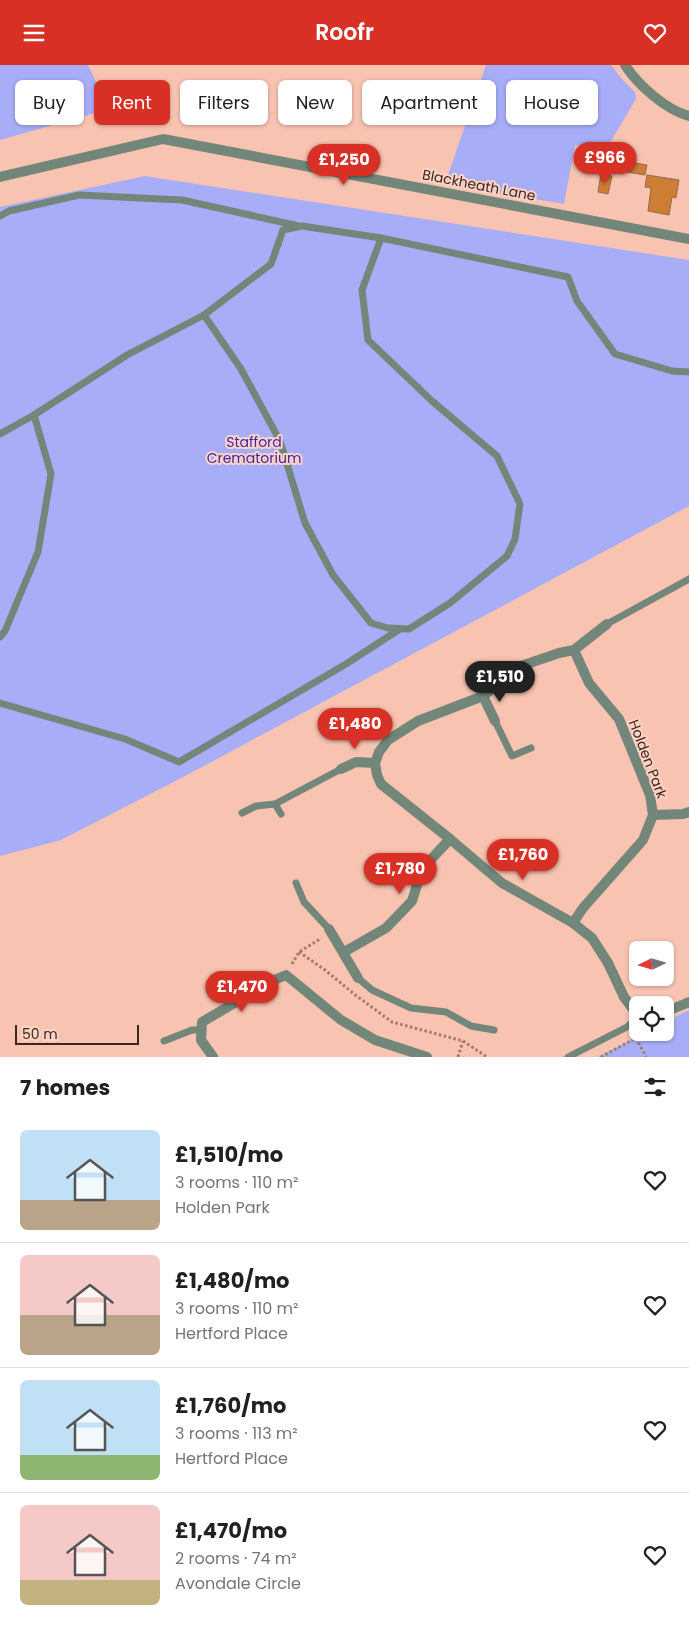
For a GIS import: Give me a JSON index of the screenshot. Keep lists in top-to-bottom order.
{
  "streets": {
    "street": ["Blackheath Lane", "Holden Park"]
  },
  "parks": ["Stafford Crematorium"],
  "scale_bar": "50 m",
  "north": "left",
  "page": {
    "header": "Roofr",
    "chip": [
      "Buy",
      "Rent",
      "Filters",
      "New",
      "Apartment",
      "House"
    ],
    "price": [
      "£966",
      "£1,250",
      "£1,510",
      "£1,480",
      "£1,760",
      "£1,780",
      "£1,470"
    ],
    "scale": "50 m",
    "heading": "7 homes",
    "list": [
      {
        "name": "£1,510/mo",
        "note": "3 rooms · 110 m² · Holden Park"
      },
      {
        "name": "£1,480/mo",
        "note": "3 rooms · 110 m² · Hertford Place"
      },
      {
        "name": "£1,760/mo",
        "note": "3 rooms · 113 m² · Hertford Place"
      },
      {
        "name": "£1,470/mo",
        "note": "2 rooms · 74 m² · Avondale Circle"
      }
    ]
  }
}
